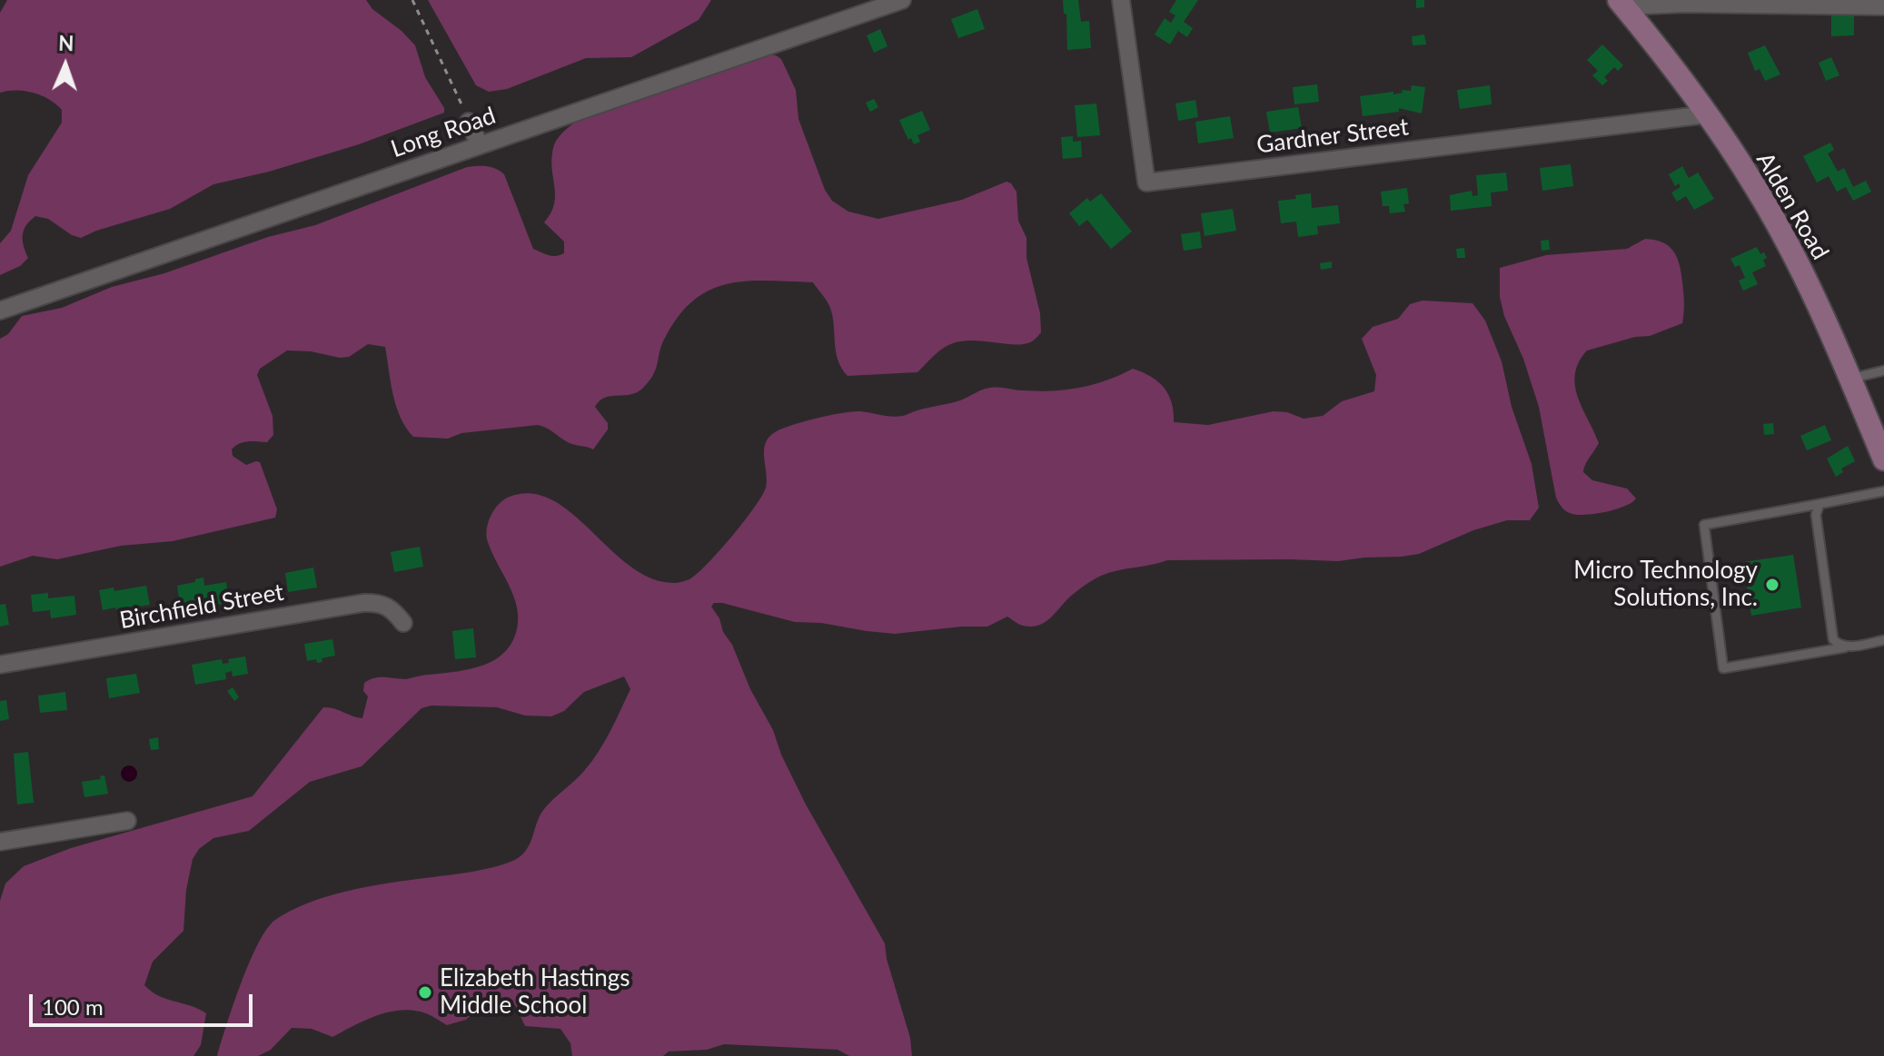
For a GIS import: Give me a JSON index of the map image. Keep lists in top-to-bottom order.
{
  "streets": {
    "main road": ["Alden Road"],
    "street": ["Long Road", "Gardner Street", "Birchfield Street"]
  },
  "crossings": [
    ["Gardner Street", "Alden Road"]
  ],
  "places": ["Micro Technology Solutions, Inc.", "Elizabeth Hastings Middle School"],
  "scale_bar": "100 m",
  "north": "top"
}
